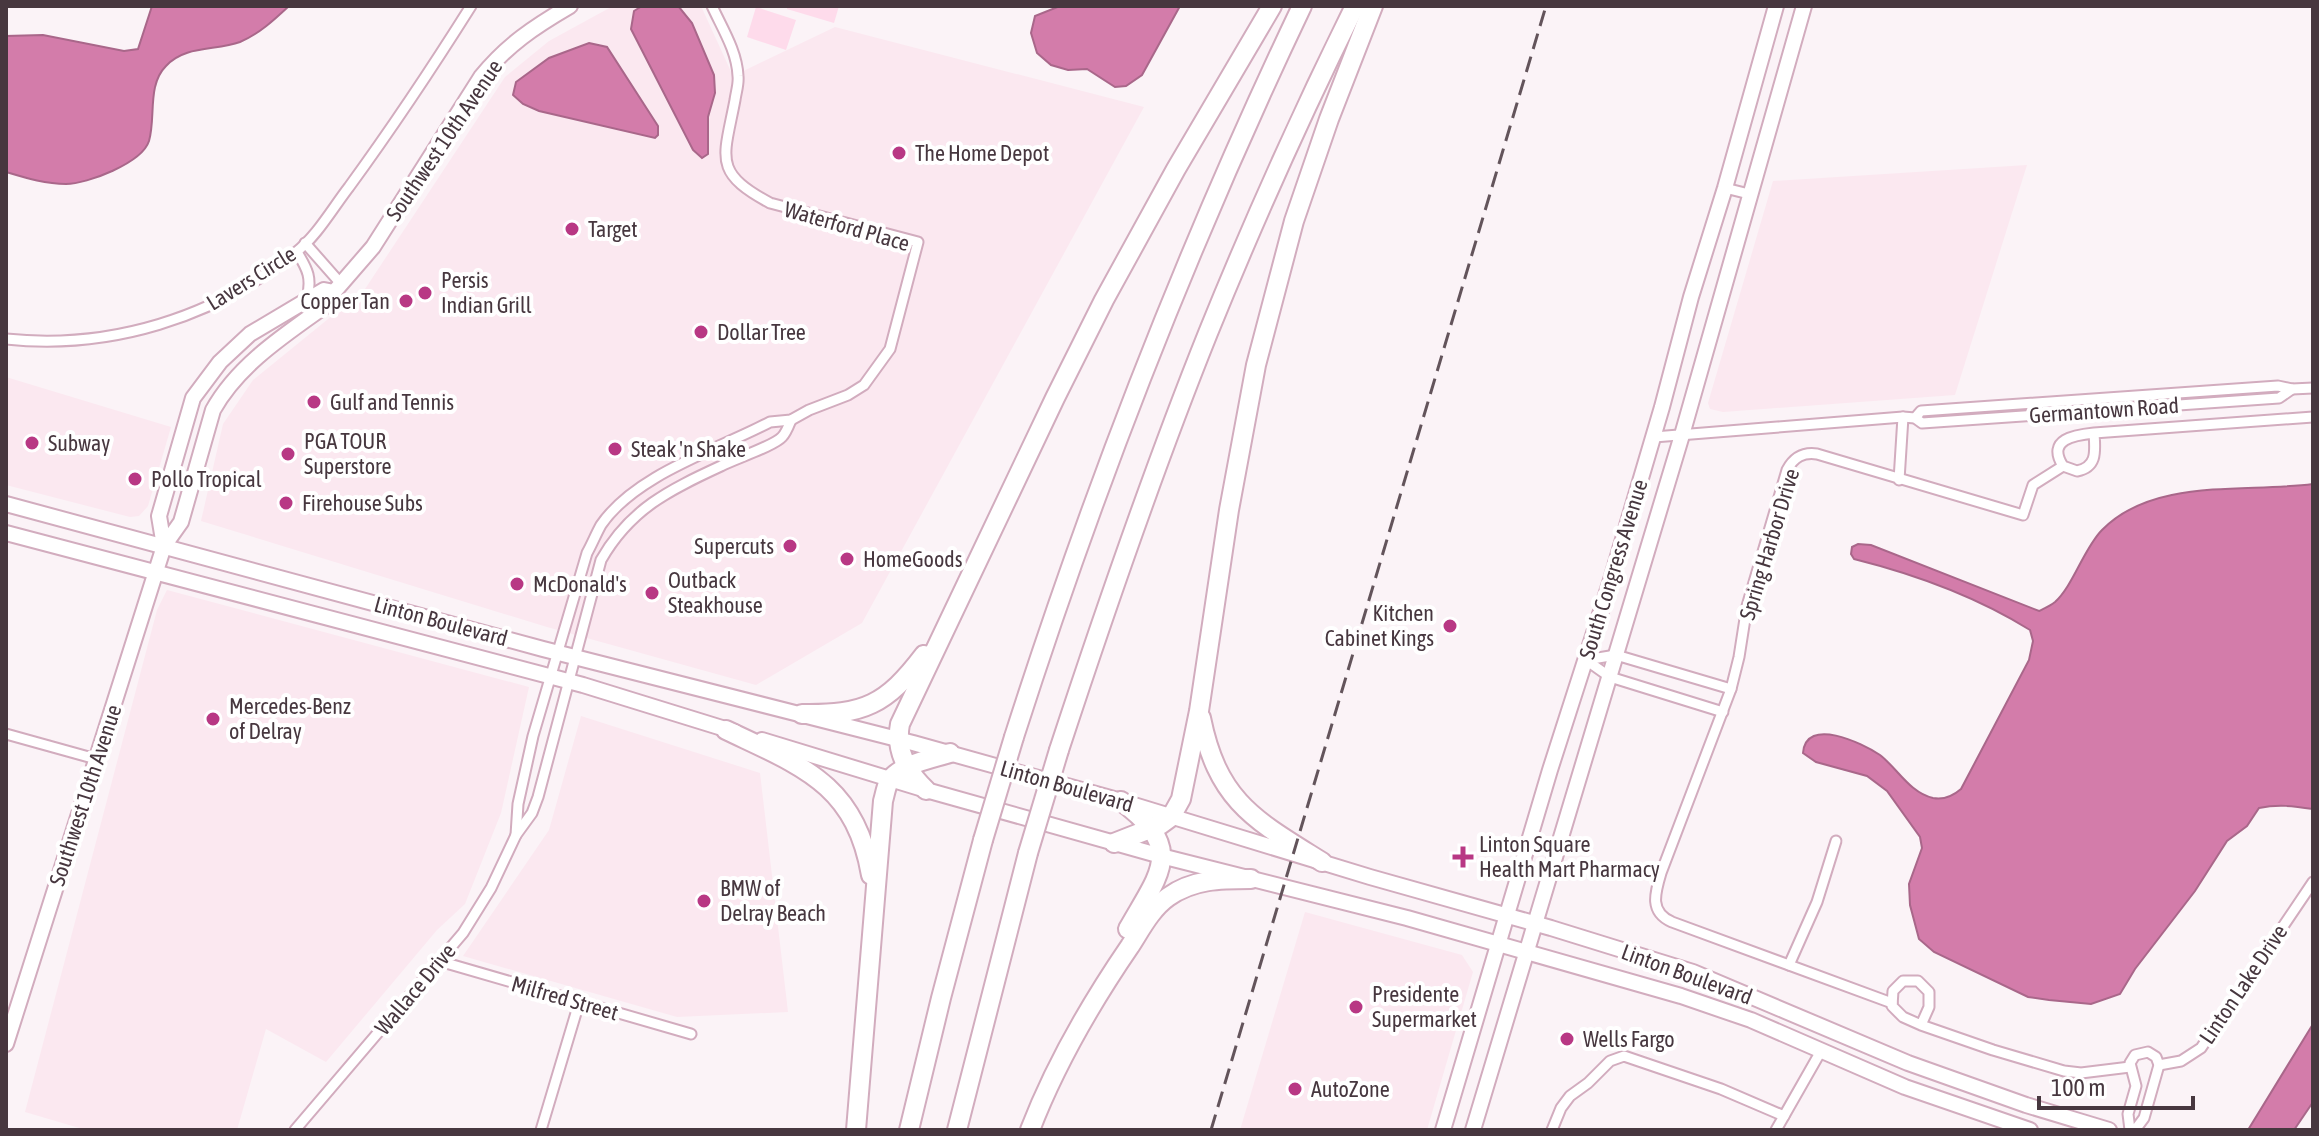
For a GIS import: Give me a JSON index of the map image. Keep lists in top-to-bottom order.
{
  "streets": {
    "main road": ["Southwest 10th Avenue", "South Congress Avenue", "Linton Boulevard"],
    "street": [
      "Waterford Place",
      "Lavers Circle",
      "Germantown Road",
      "Spring Harbor Drive",
      "Linton Lake Drive",
      "Wallace Drive",
      "Milfred Street"
    ]
  },
  "crossings": [
    ["Southwest 10th Avenue", "Linton Boulevard"],
    ["Waterford Place", "Linton Boulevard"],
    ["Waterford Place", "Wallace Drive"],
    ["Germantown Road", "South Congress Avenue"],
    ["Spring Harbor Drive", "Linton Lake Drive"],
    ["South Congress Avenue", "Linton Boulevard"],
    ["Linton Boulevard", "Wallace Drive"],
    ["Wallace Drive", "Milfred Street"]
  ],
  "places": {
    "other": [
      "The Home Depot",
      "Target",
      "Persis Indian Grill",
      "Copper Tan",
      "Dollar Tree",
      "Gulf and Tennis",
      "Subway",
      "Steak 'n Shake",
      "PGA TOUR Superstore",
      "Pollo Tropical",
      "Firehouse Subs",
      "Supercuts",
      "HomeGoods",
      "McDonald's",
      "Outback Steakhouse",
      "Kitchen Cabinet Kings",
      "Mercedes-Benz of Delray",
      "BMW of Delray Beach",
      "Presidente Supermarket",
      "Wells Fargo",
      "AutoZone"
    ],
    "health": ["Linton Square Health Mart Pharmacy"]
  },
  "scale_bar": "100 m"
}
